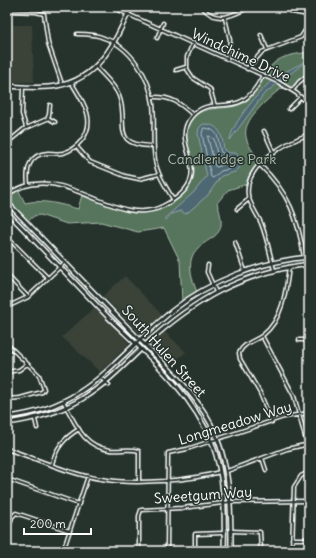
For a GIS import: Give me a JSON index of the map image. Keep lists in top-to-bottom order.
{
  "streets": {
    "main road": ["South Hulen Street"],
    "street": ["Windchime Drive", "Longmeadow Way", "Sweetgum Way"]
  },
  "crossings": [
    ["South Hulen Street", "Longmeadow Way"],
    ["South Hulen Street", "Sweetgum Way"],
    ["Longmeadow Way", "Sweetgum Way"]
  ],
  "parks": ["Candleridge Park"],
  "scale_bar": "200 m"
}
